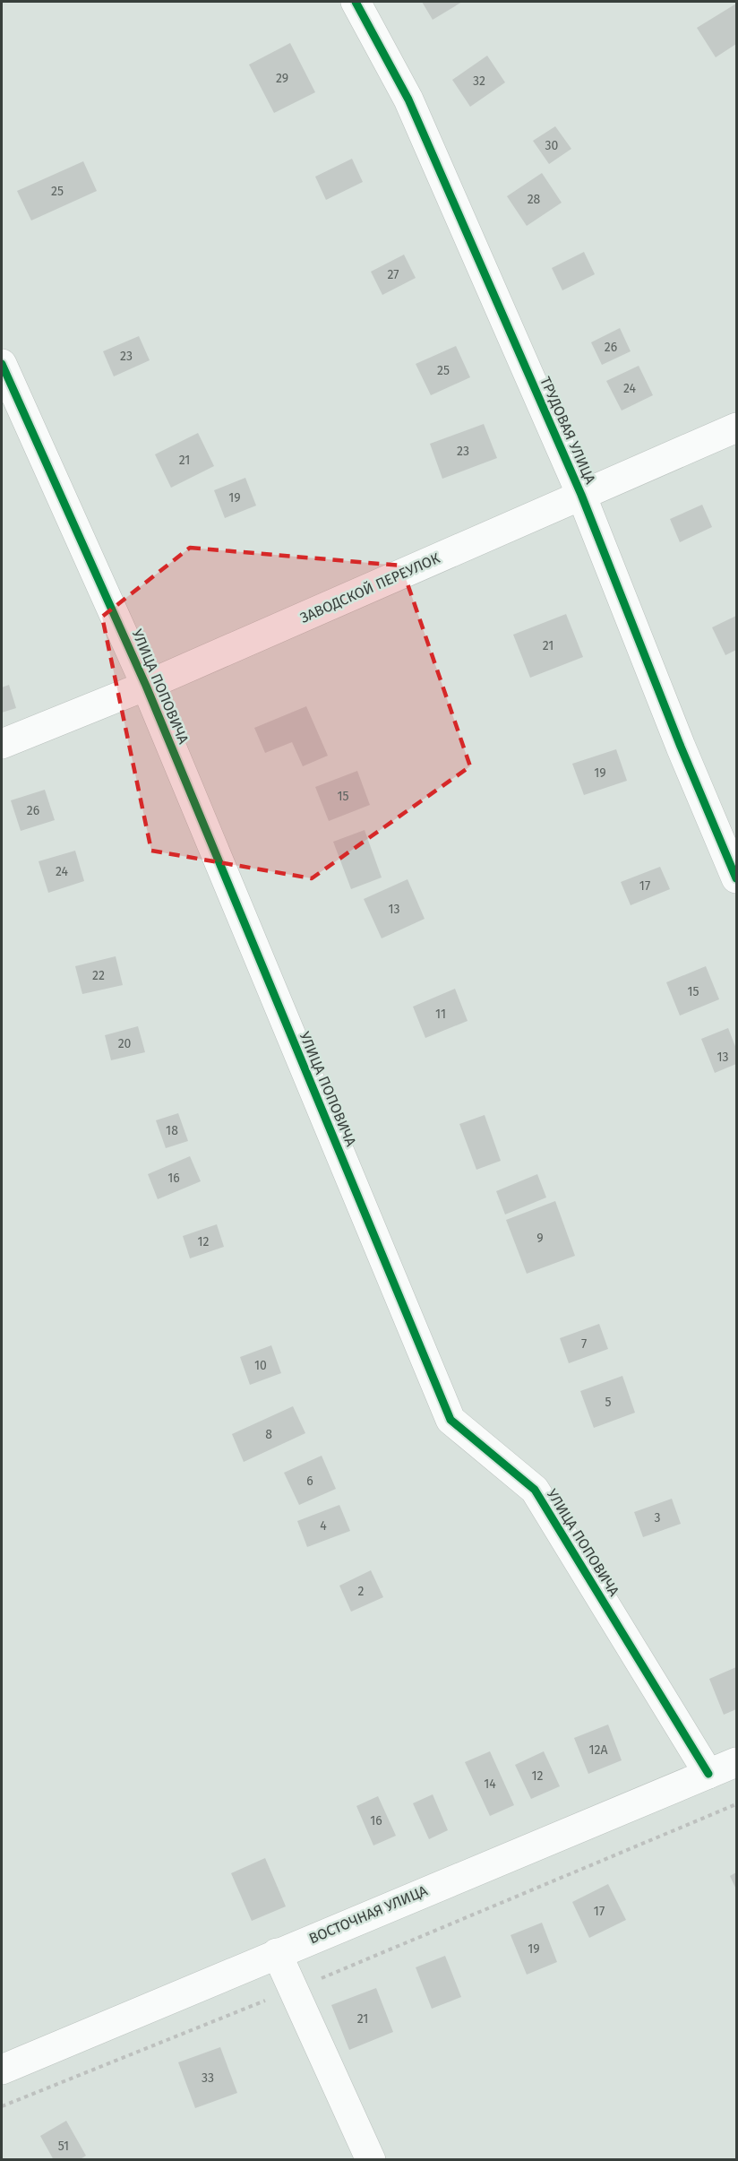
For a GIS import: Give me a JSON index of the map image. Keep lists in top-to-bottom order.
{
  "streets": {
    "street": [
      "ТРУДОВАЯ УЛИЦА",
      "ЗАВОДСКОЙ ПЕРЕУЛОК",
      "УЛИЦА ПОПОВИЧА",
      "ВОСТОЧНАЯ УЛИЦА"
    ]
  },
  "crossings": [
    ["ТРУДОВАЯ УЛИЦА", "ЗАВОДСКОЙ ПЕРЕУЛОК"],
    ["ЗАВОДСКОЙ ПЕРЕУЛОК", "УЛИЦА ПОПОВИЧА"],
    ["УЛИЦА ПОПОВИЧА", "ВОСТОЧНАЯ УЛИЦА"]
  ],
  "house_numbers": [
    "29",
    "32",
    "30",
    "25",
    "28",
    "27",
    "26",
    "23",
    "25",
    "24",
    "23",
    "21",
    "19",
    "21",
    "19",
    "15",
    "26",
    "24",
    "17",
    "13",
    "22",
    "15",
    "11",
    "20",
    "13",
    "18",
    "16",
    "9",
    "12",
    "7",
    "10",
    "5",
    "8",
    "6",
    "3",
    "4",
    "2",
    "12А",
    "12",
    "14",
    "16",
    "17",
    "19",
    "21",
    "33",
    "51"
  ]
}
